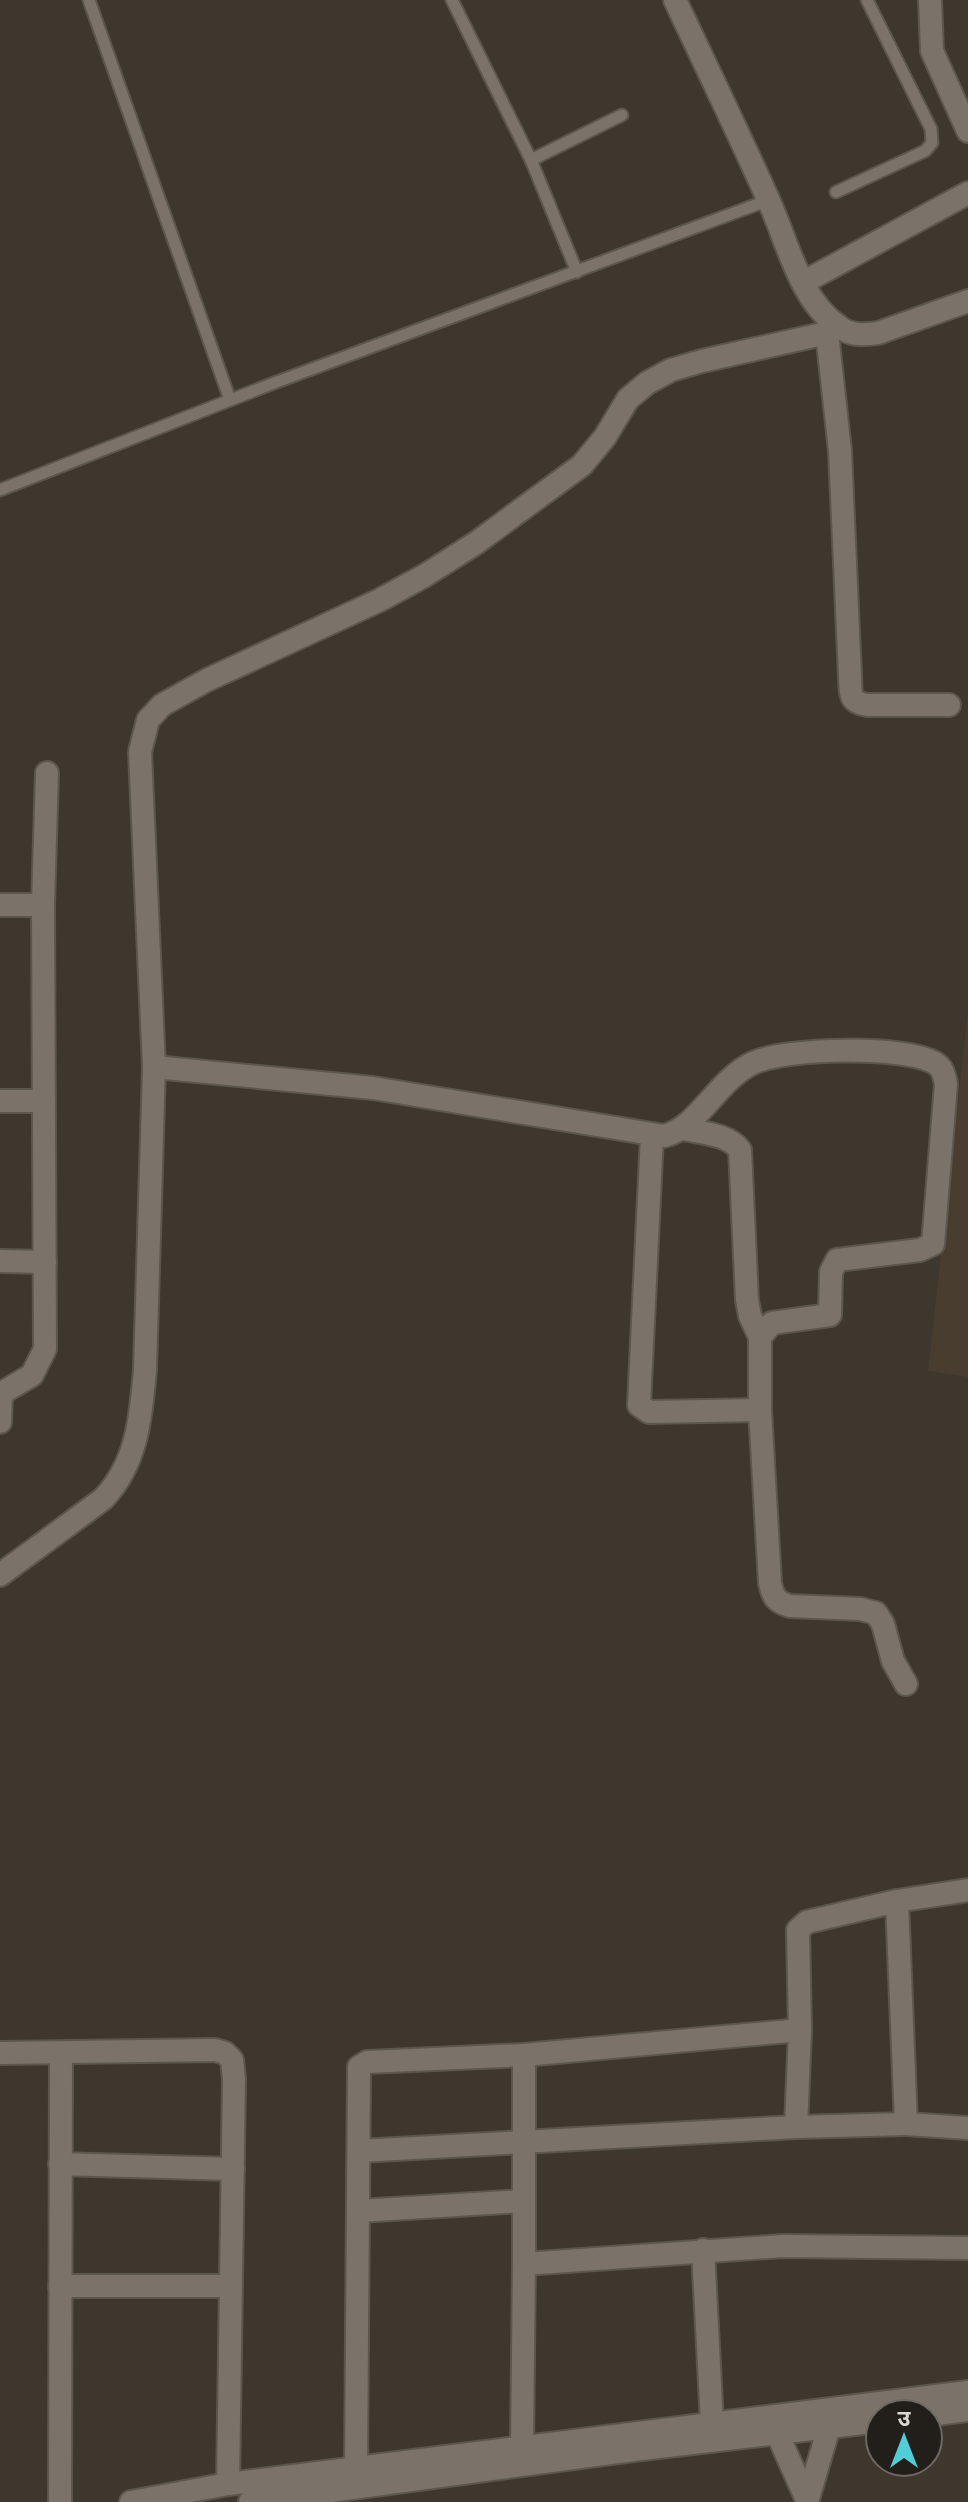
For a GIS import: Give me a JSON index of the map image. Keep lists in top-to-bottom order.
{
  "north": "top"
}
